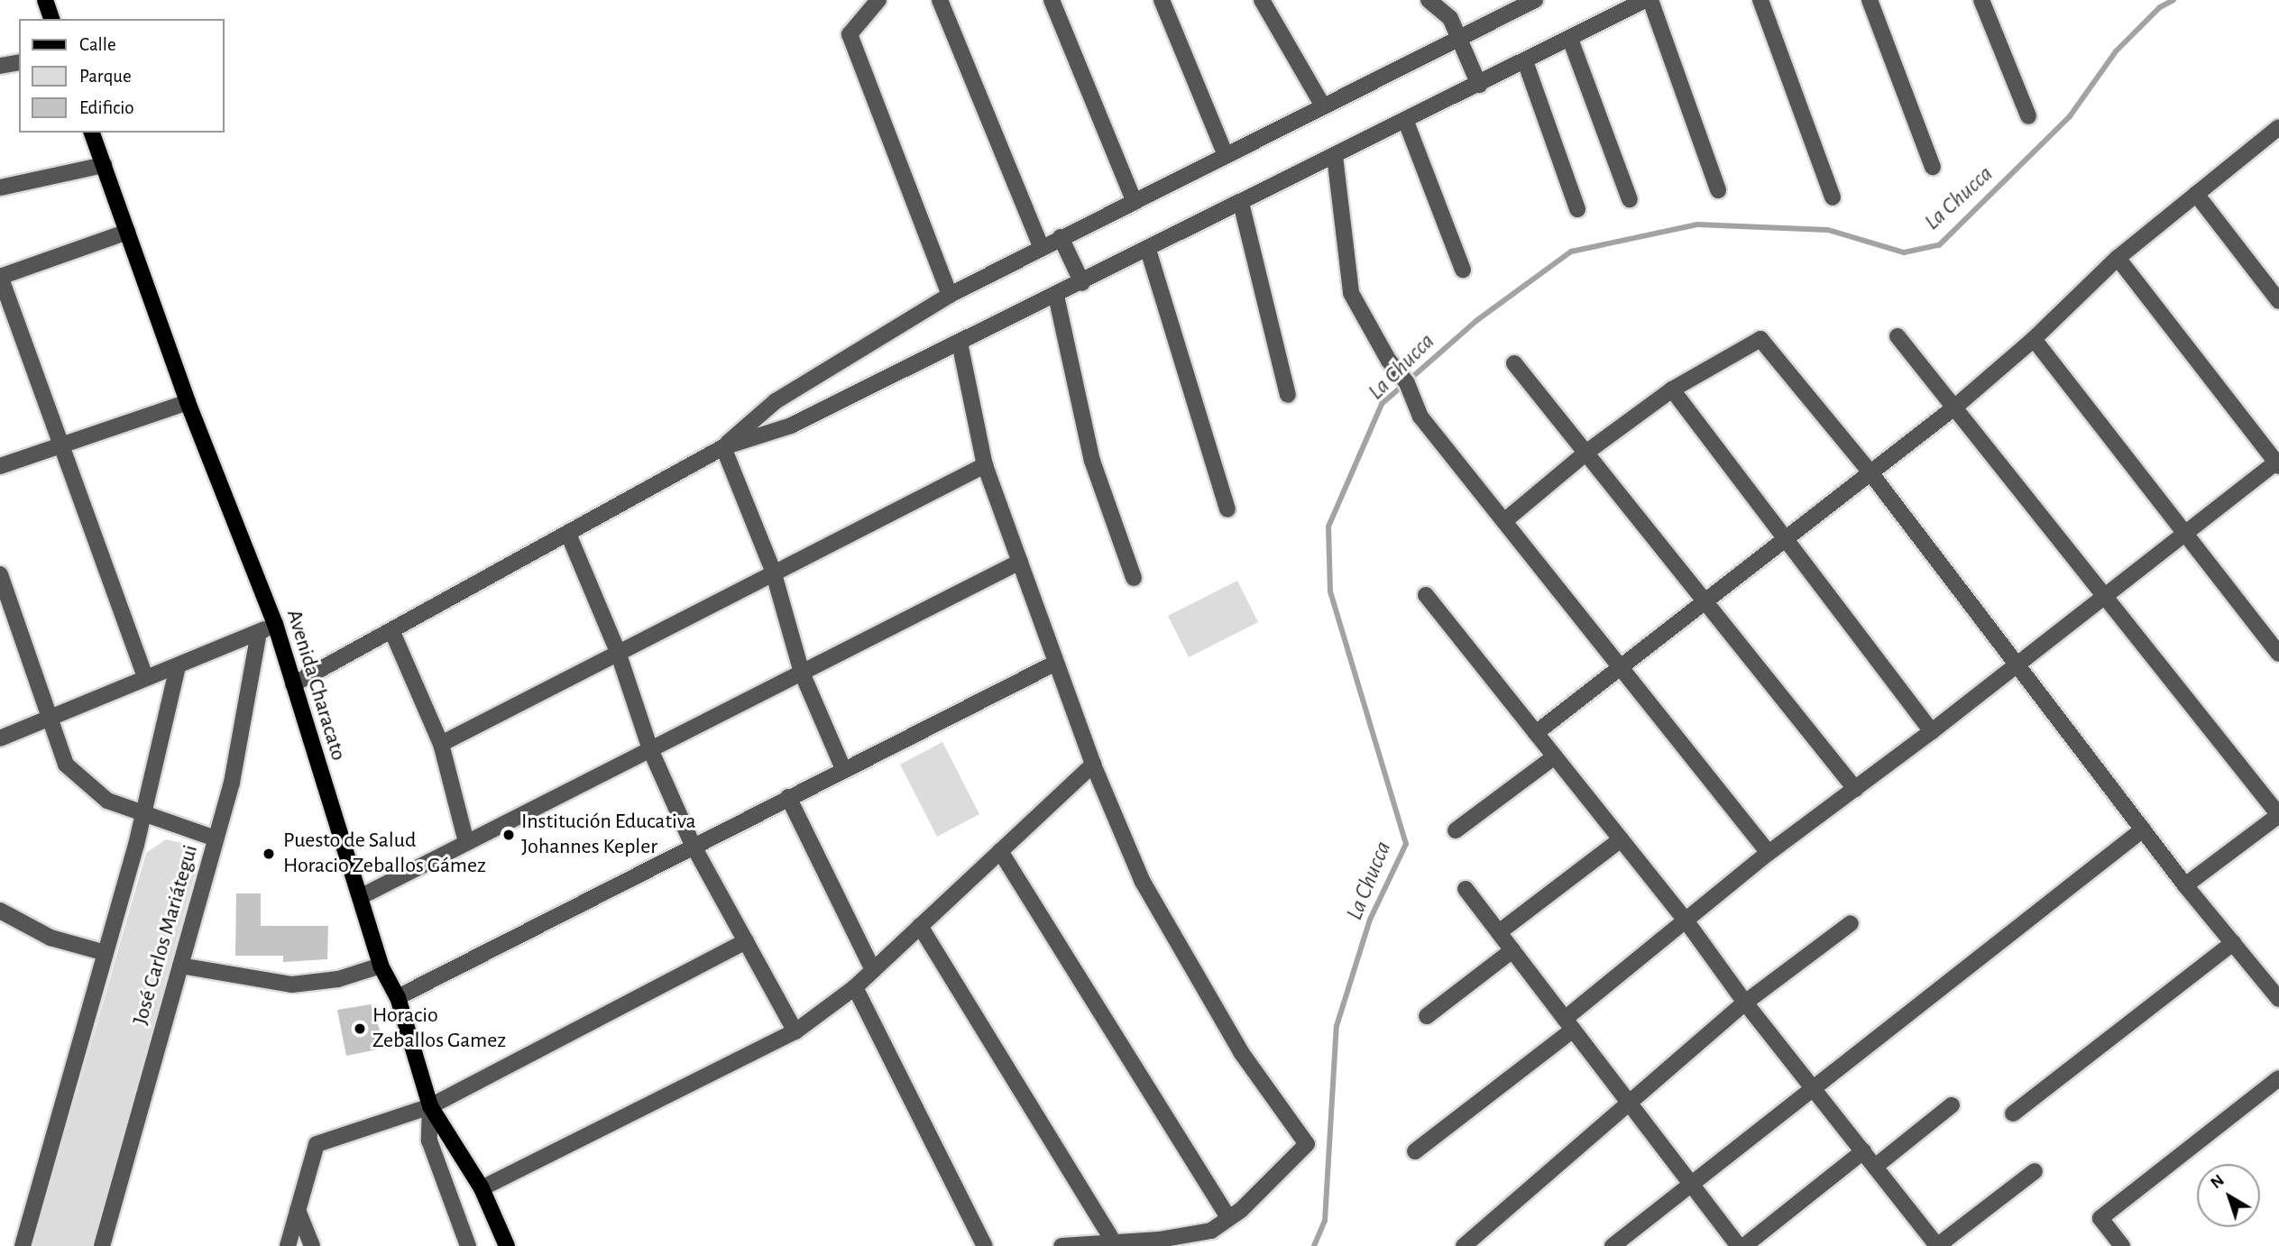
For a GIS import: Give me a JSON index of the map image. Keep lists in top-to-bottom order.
{
  "streets": {
    "main road": ["Avenida Characato"],
    "street": ["José Carlos Mariátegui"]
  },
  "water": ["La Chucca"],
  "places": ["Institución Educativa Johannes Kepler", "Puesto de Salud Horacio Zeballos Gámez", "Horacio Zeballos Gamez"],
  "legend": ["Calle", "Parque", "Edificio"],
  "north": "top left"
}
